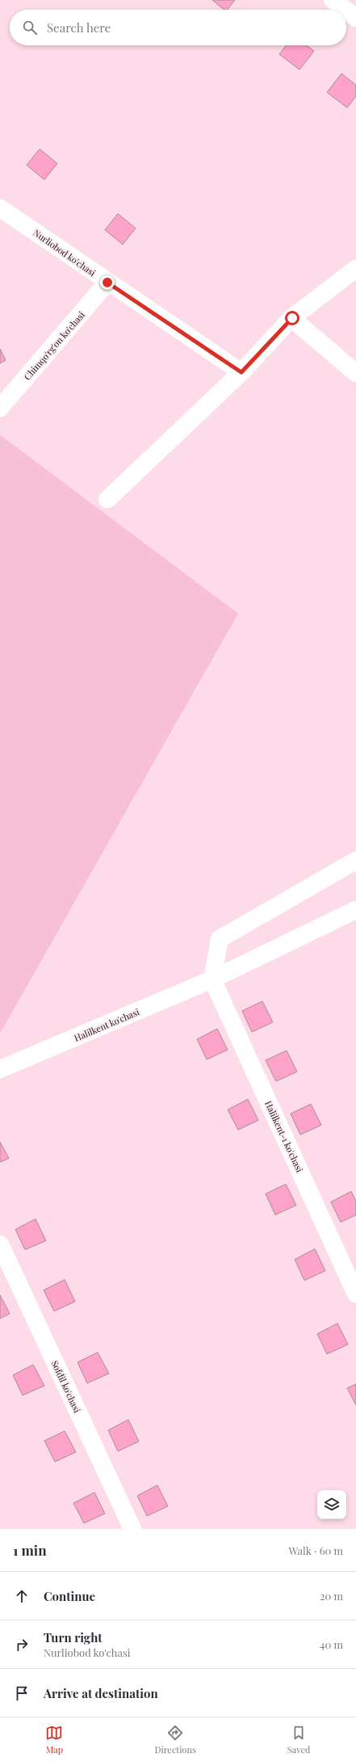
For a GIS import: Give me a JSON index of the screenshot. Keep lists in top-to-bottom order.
{
  "streets": {
    "street": [
      "Nurliobod ko'chasi",
      "Chimqo'rg'on ko'chasi",
      "Halilkent ko'chasi",
      "Halilkent-1 ko'chasi",
      "Sofdil ko'chasi"
    ]
  },
  "crossings": [
    ["Nurliobod ko'chasi", "Chimqo'rg'on ko'chasi"],
    ["Halilkent ko'chasi", "Halilkent-1 ko'chasi"]
  ],
  "page": {
    "search": "Search here",
    "heading": ["1 min", "Walk · 60 m"],
    "list": [
      ["Continue", "20 m"],
      ["Turn right", "Nurliobod ko'chasi", "40 m"],
      "Arrive at destination"
    ],
    "nav": ["Map", "Directions", "Saved"]
  }
}
